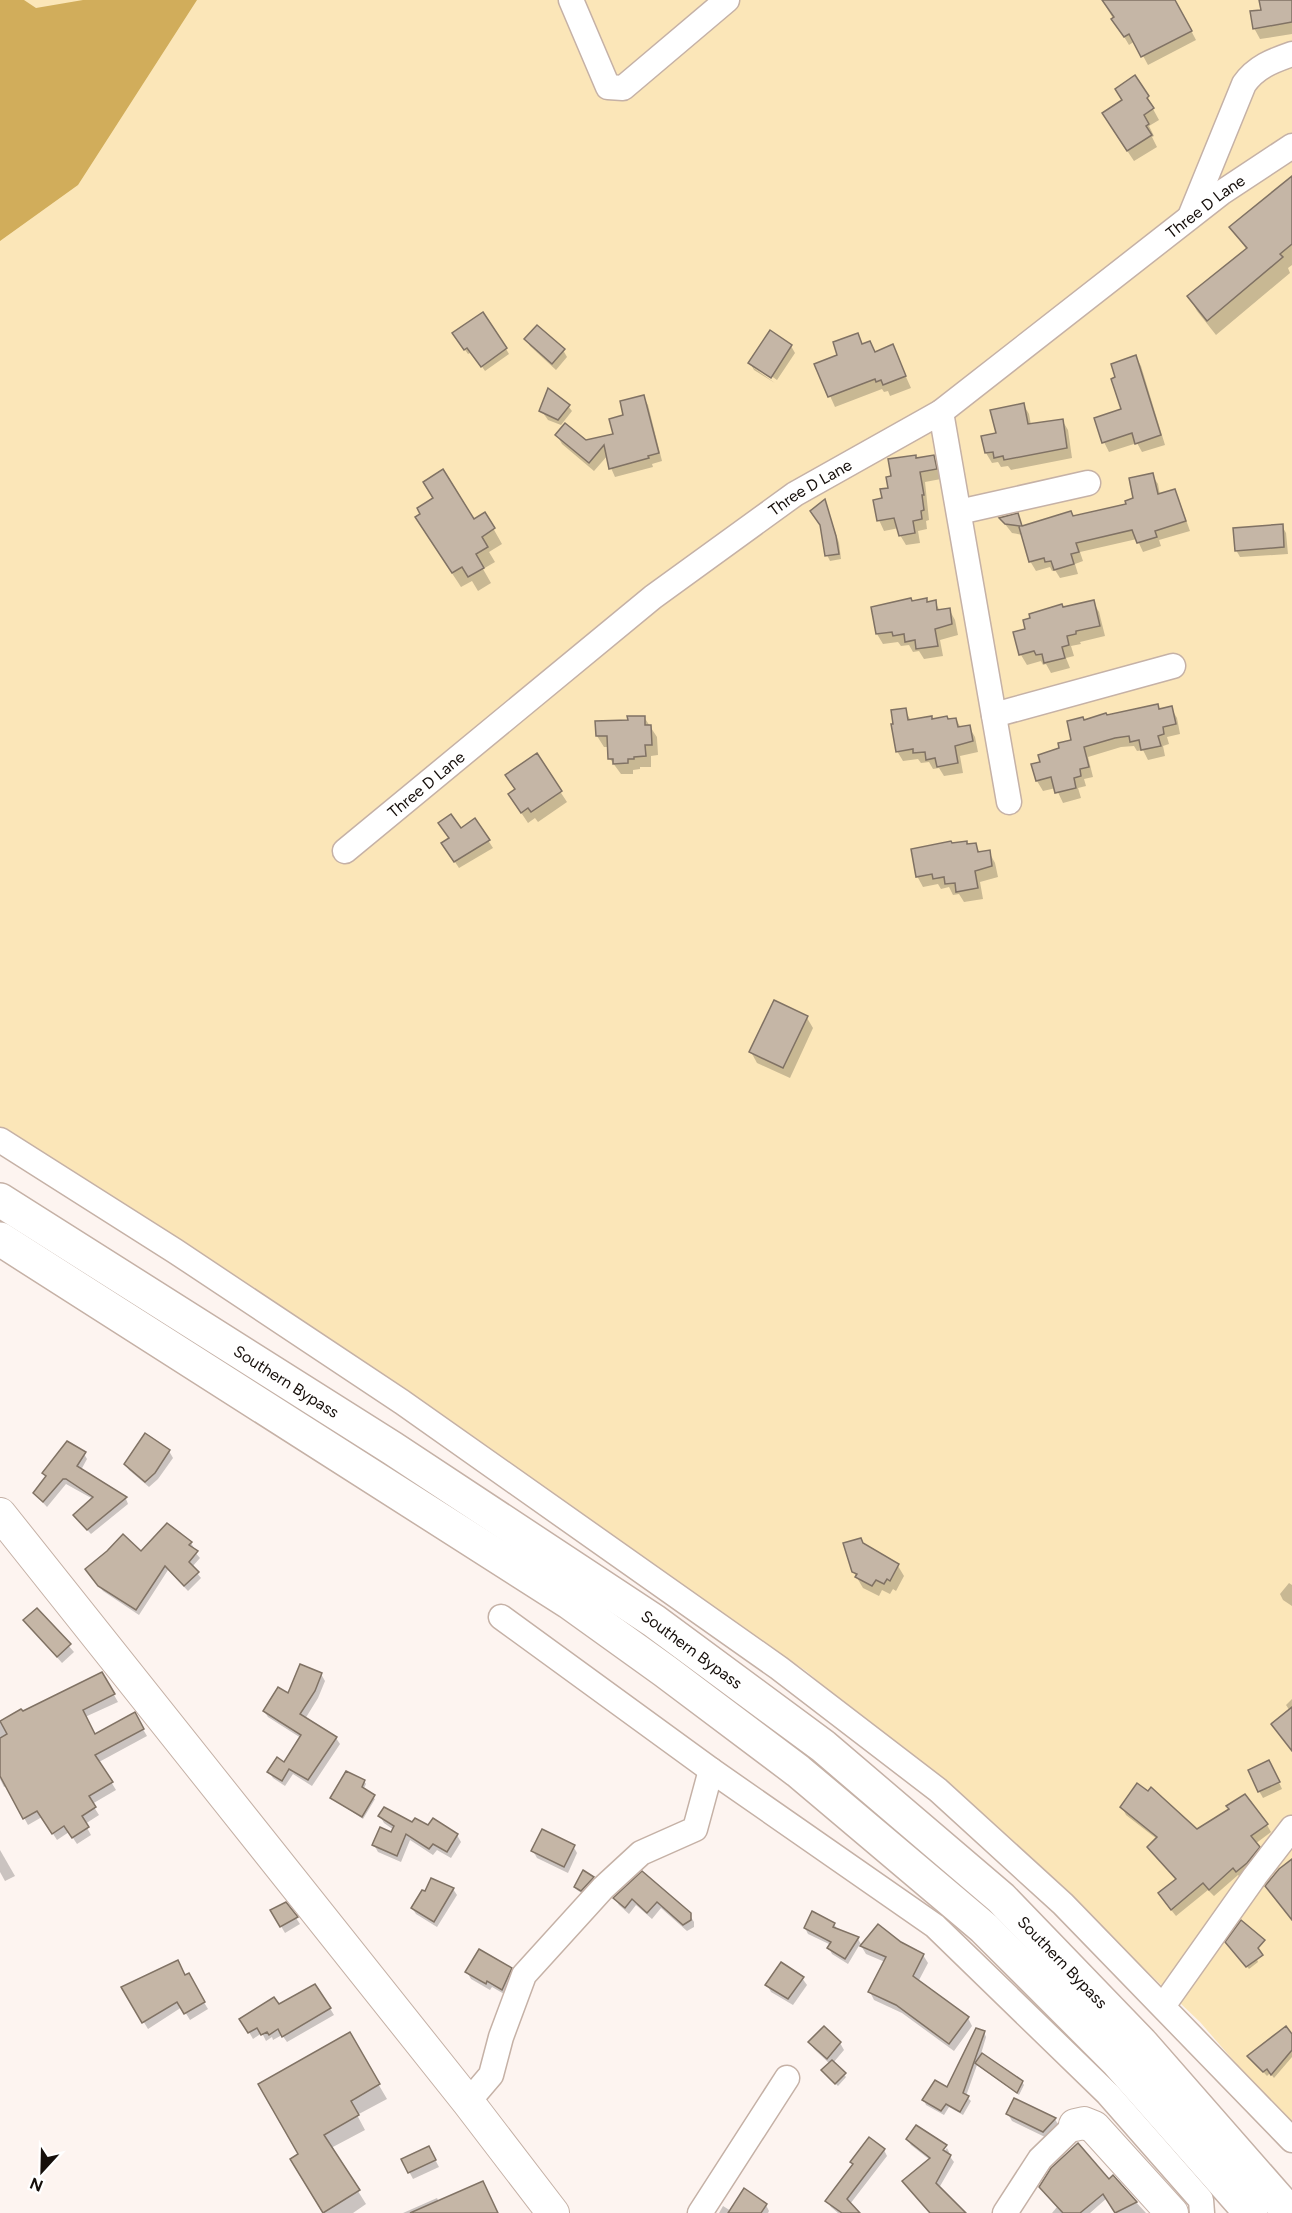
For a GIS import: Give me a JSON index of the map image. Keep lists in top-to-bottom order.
{
  "streets": {
    "highway": ["Southern Bypass"],
    "street": ["Three D Lane"]
  },
  "north": "bottom"
}
